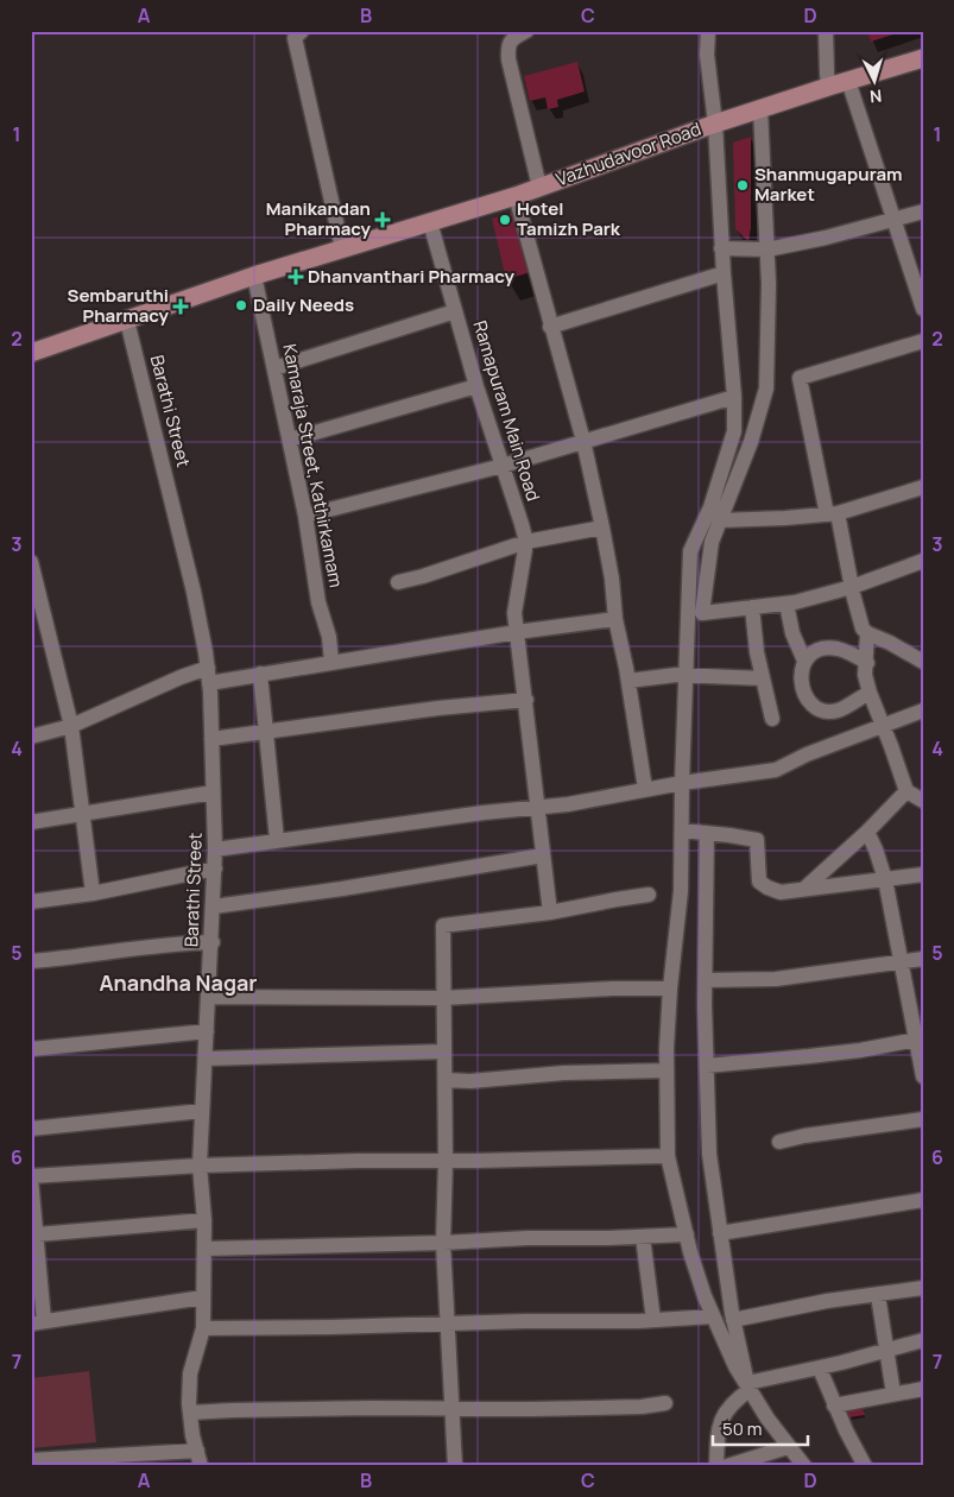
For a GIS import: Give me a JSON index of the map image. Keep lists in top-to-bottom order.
{
  "streets": {
    "main road": ["Vazhudavoor Road"],
    "street": ["Barathi Street", "Ramapuram Main Road", "Kamaraja Street, Kathirkamam"]
  },
  "crossings": [
    ["Vazhudavoor Road", "Barathi Street"],
    ["Vazhudavoor Road", "Ramapuram Main Road"],
    ["Vazhudavoor Road", "Kamaraja Street, Kathirkamam"]
  ],
  "districts": ["Anandha Nagar"],
  "places": {
    "other": ["Shanmugapuram Market", "Hotel Tamizh Park", "Daily Needs"],
    "health": ["Manikandan Pharmacy", "Dhanvanthari Pharmacy", "Sembaruthi Pharmacy"]
  },
  "scale_bar": "50 m",
  "north": "bottom",
  "grid": {
    "columns": [
      "A",
      "B",
      "C",
      "D"
    ],
    "rows": [
      "1",
      "2",
      "3",
      "4",
      "5",
      "6",
      "7"
    ]
  }
}
